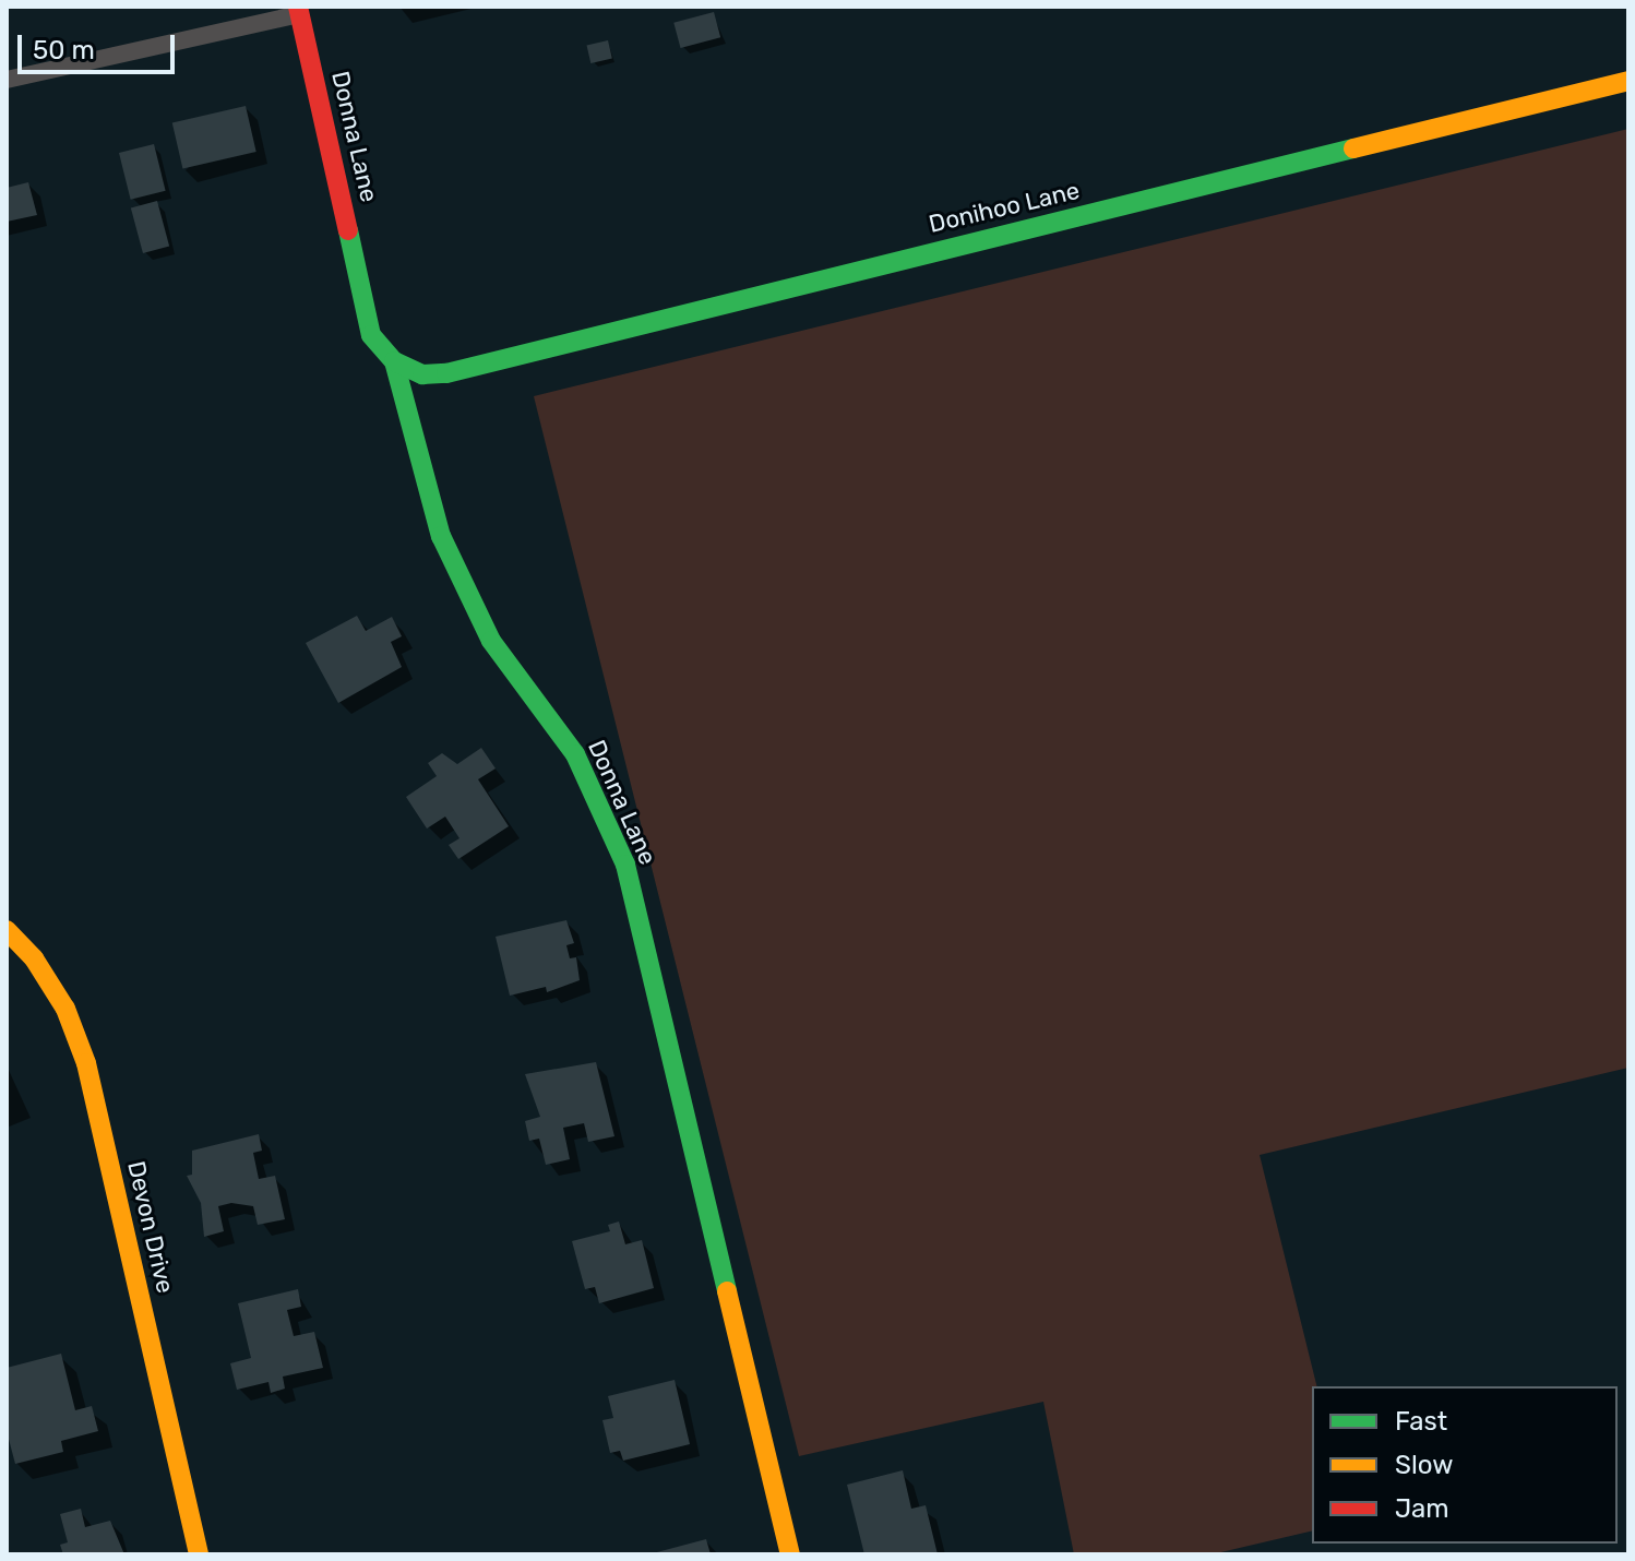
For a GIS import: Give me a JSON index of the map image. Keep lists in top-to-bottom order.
{
  "streets": {
    "street": ["Donna Lane", "Donihoo Lane", "Devon Drive"]
  },
  "crossings": [
    ["Donna Lane", "Donihoo Lane"]
  ],
  "legend": ["Fast", "Slow", "Jam"],
  "scale_bar": "50 m"
}
